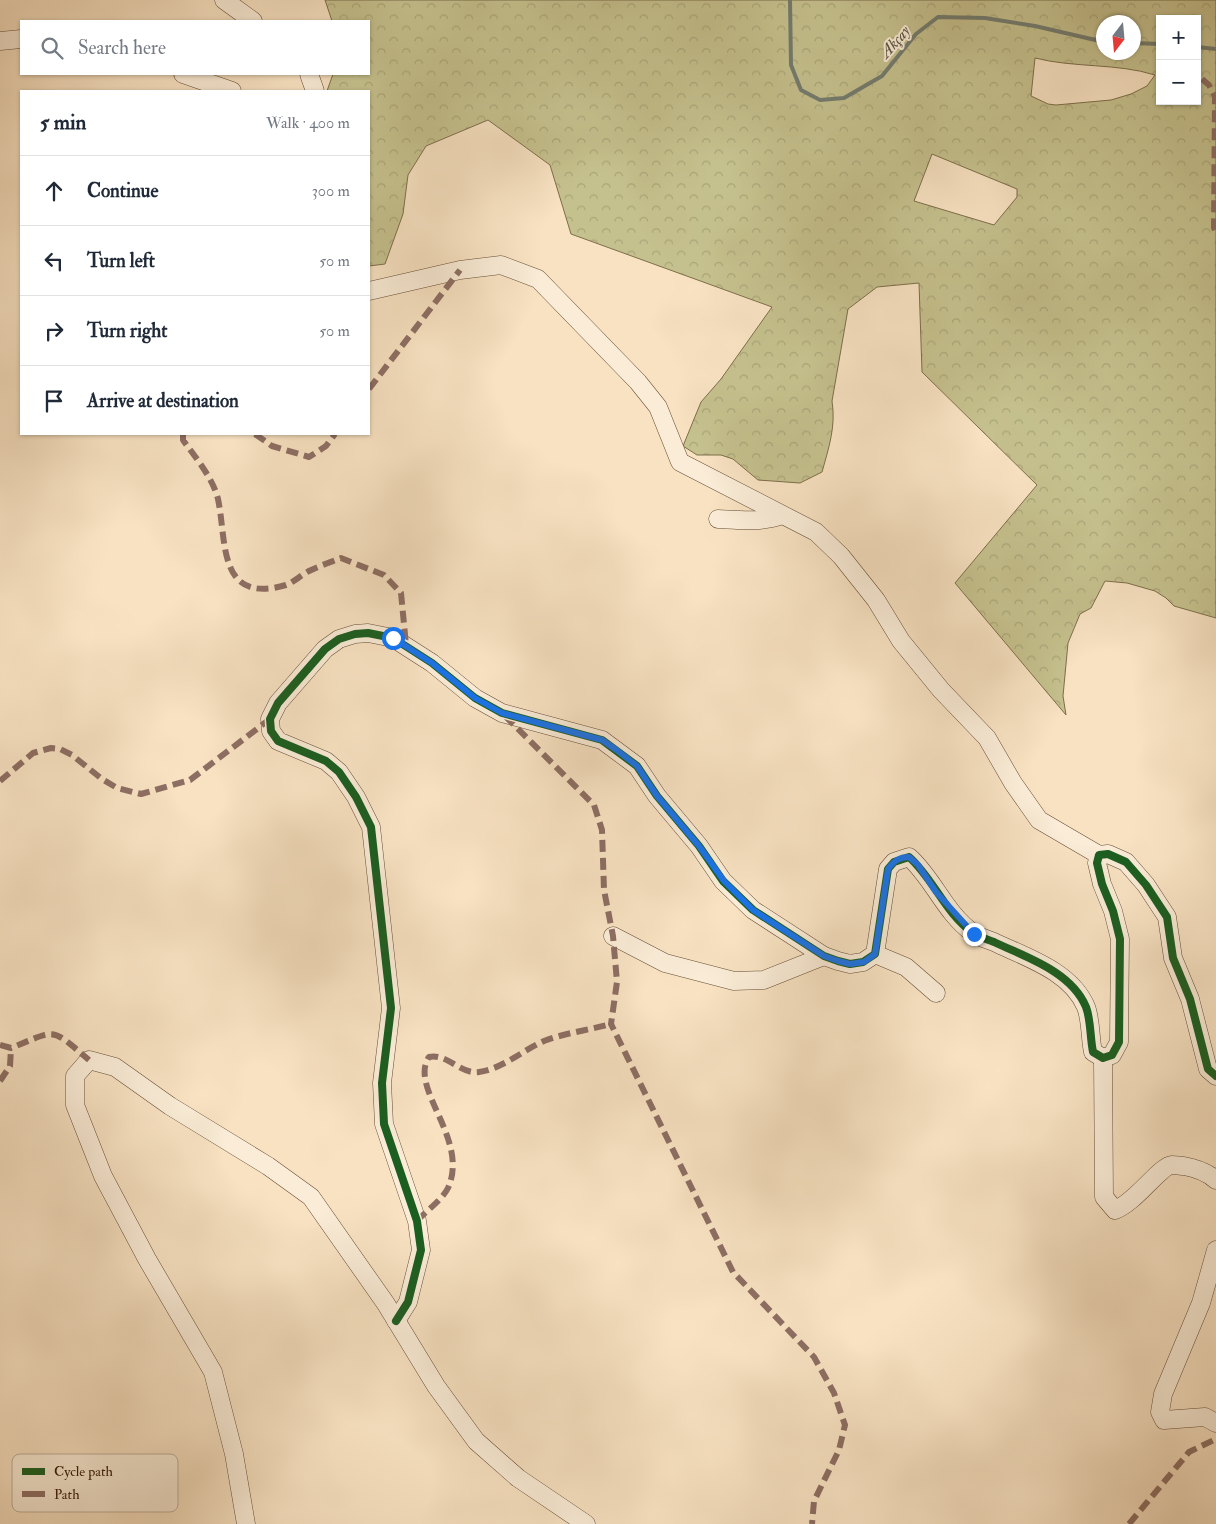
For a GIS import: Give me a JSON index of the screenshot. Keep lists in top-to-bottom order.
{
  "water": ["Akçay"],
  "legend": ["Cycle path", "Path"],
  "north": "bottom",
  "page": {
    "map_buttons": ["+", "−"],
    "search": "Search here",
    "heading": ["5 min", "Walk · 400 m"],
    "list": [
      ["Continue", "300 m"],
      ["Turn left", "50 m"],
      ["Turn right", "50 m"],
      "Arrive at destination"
    ]
  }
}
